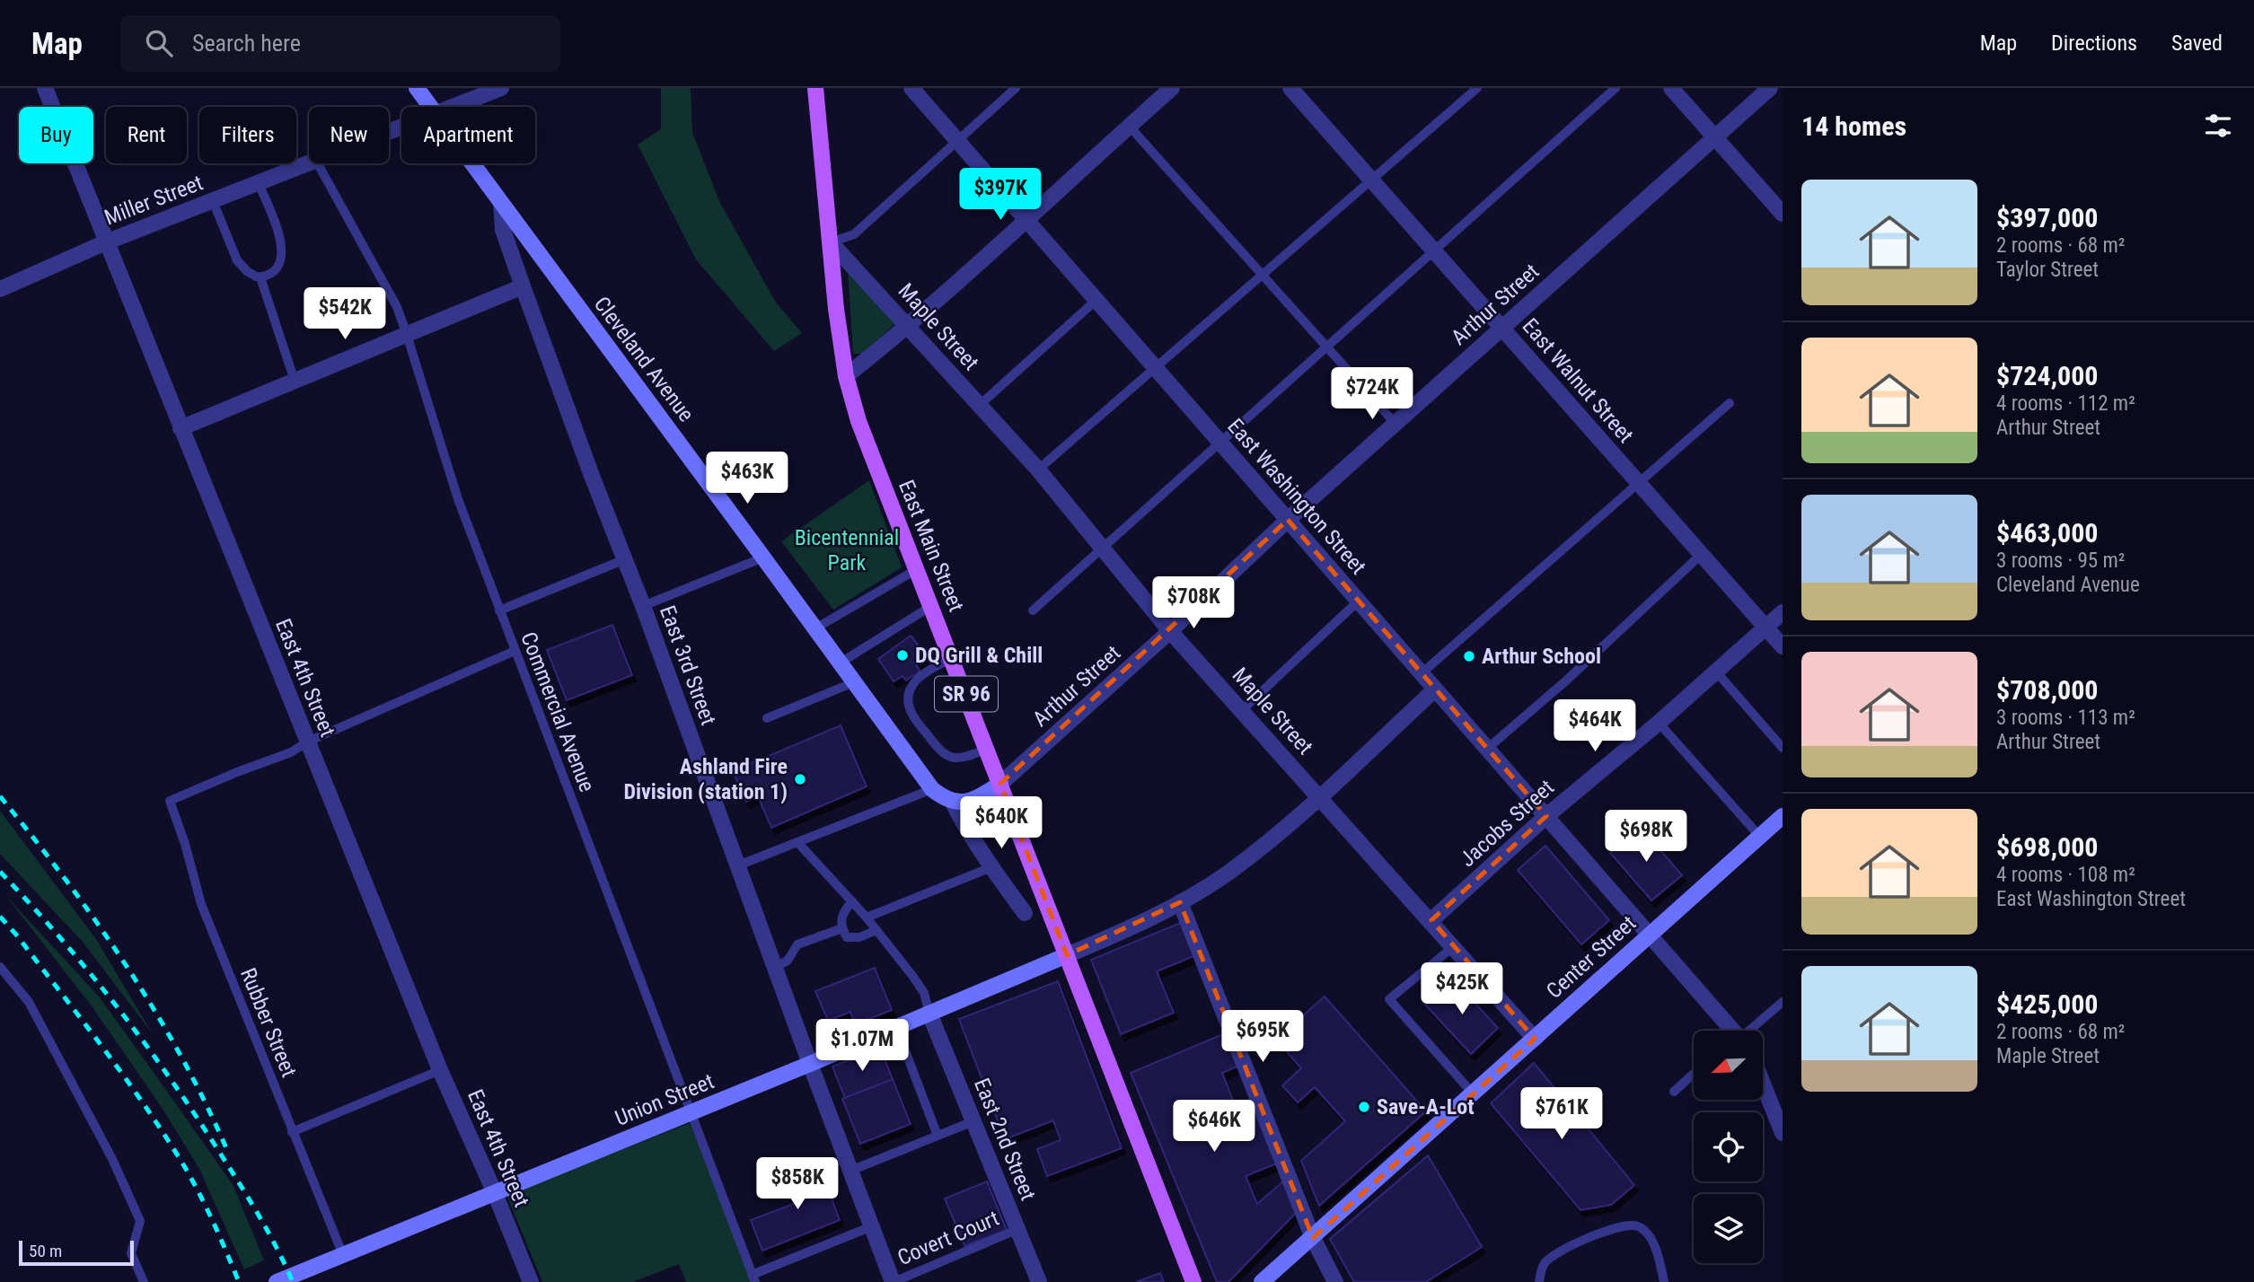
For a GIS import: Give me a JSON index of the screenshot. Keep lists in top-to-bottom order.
{
  "streets": {
    "main road": [
      "Cleveland Avenue",
      "East Main Street",
      "SR 96",
      "Center Street",
      "Union Street"
    ],
    "street": [
      "Miller Street",
      "Arthur Street",
      "Maple Street",
      "East Walnut Street",
      "East Washington Street",
      "East 3rd Street",
      "East 4th Street",
      "Jacobs Street",
      "East 2nd Street"
    ],
    "lane": ["Commercial Avenue", "Rubber Street", "Covert Court"]
  },
  "crossings": [
    ["Miller Street", "East 4th Street"],
    ["Arthur Street", "Maple Street"],
    ["Arthur Street", "East Walnut Street"],
    ["Arthur Street", "East Washington Street"],
    ["Arthur Street", "East Main Street"],
    ["Maple Street", "East Main Street"],
    ["Maple Street", "Jacobs Street"],
    ["Maple Street", "Center Street"],
    ["Cleveland Avenue", "East 3rd Street"],
    ["East Walnut Street", "Jacobs Street"],
    ["East Washington Street", "Jacobs Street"],
    ["East Washington Street", "Center Street"],
    ["East Main Street", "Union Street"],
    ["East 3rd Street", "Union Street"],
    ["East 3rd Street", "Covert Court"],
    ["East 4th Street", "Rubber Street"],
    ["East 4th Street", "Union Street"],
    ["Commercial Avenue", "Union Street"],
    ["Rubber Street", "Union Street"],
    ["Union Street", "East 2nd Street"],
    ["East 2nd Street", "Covert Court"]
  ],
  "parks": ["Bicentennial Park"],
  "places": [
    "DQ Grill & Chill",
    "Arthur School",
    "Ashland Fire Division (station 1)",
    "Save-A-Lot"
  ],
  "scale_bar": "50 m",
  "north": "bottom left",
  "page": {
    "header": "Map",
    "search": "Search here",
    "nav": ["Map", "Directions", "Saved"],
    "heading": "14 homes",
    "chip": [
      "Buy",
      "Rent",
      "Filters",
      "New",
      "Apartment"
    ],
    "list": [
      {
        "name": "$397,000",
        "note": "2 rooms · 68 m² · Taylor Street"
      },
      {
        "name": "$724,000",
        "note": "4 rooms · 112 m² · Arthur Street"
      },
      {
        "name": "$463,000",
        "note": "3 rooms · 95 m² · Cleveland Avenue"
      },
      {
        "name": "$708,000",
        "note": "3 rooms · 113 m² · Arthur Street"
      },
      {
        "name": "$698,000",
        "note": "4 rooms · 108 m² · East Washington Street"
      },
      {
        "name": "$425,000",
        "note": "2 rooms · 68 m² · Maple Street"
      }
    ],
    "price": [
      "$397K",
      "$542K",
      "$724K",
      "$463K",
      "$708K",
      "$464K",
      "$640K",
      "$698K",
      "$425K",
      "$695K",
      "$1.07M",
      "$761K",
      "$646K",
      "$858K"
    ],
    "scale": "50 m"
  }
}
